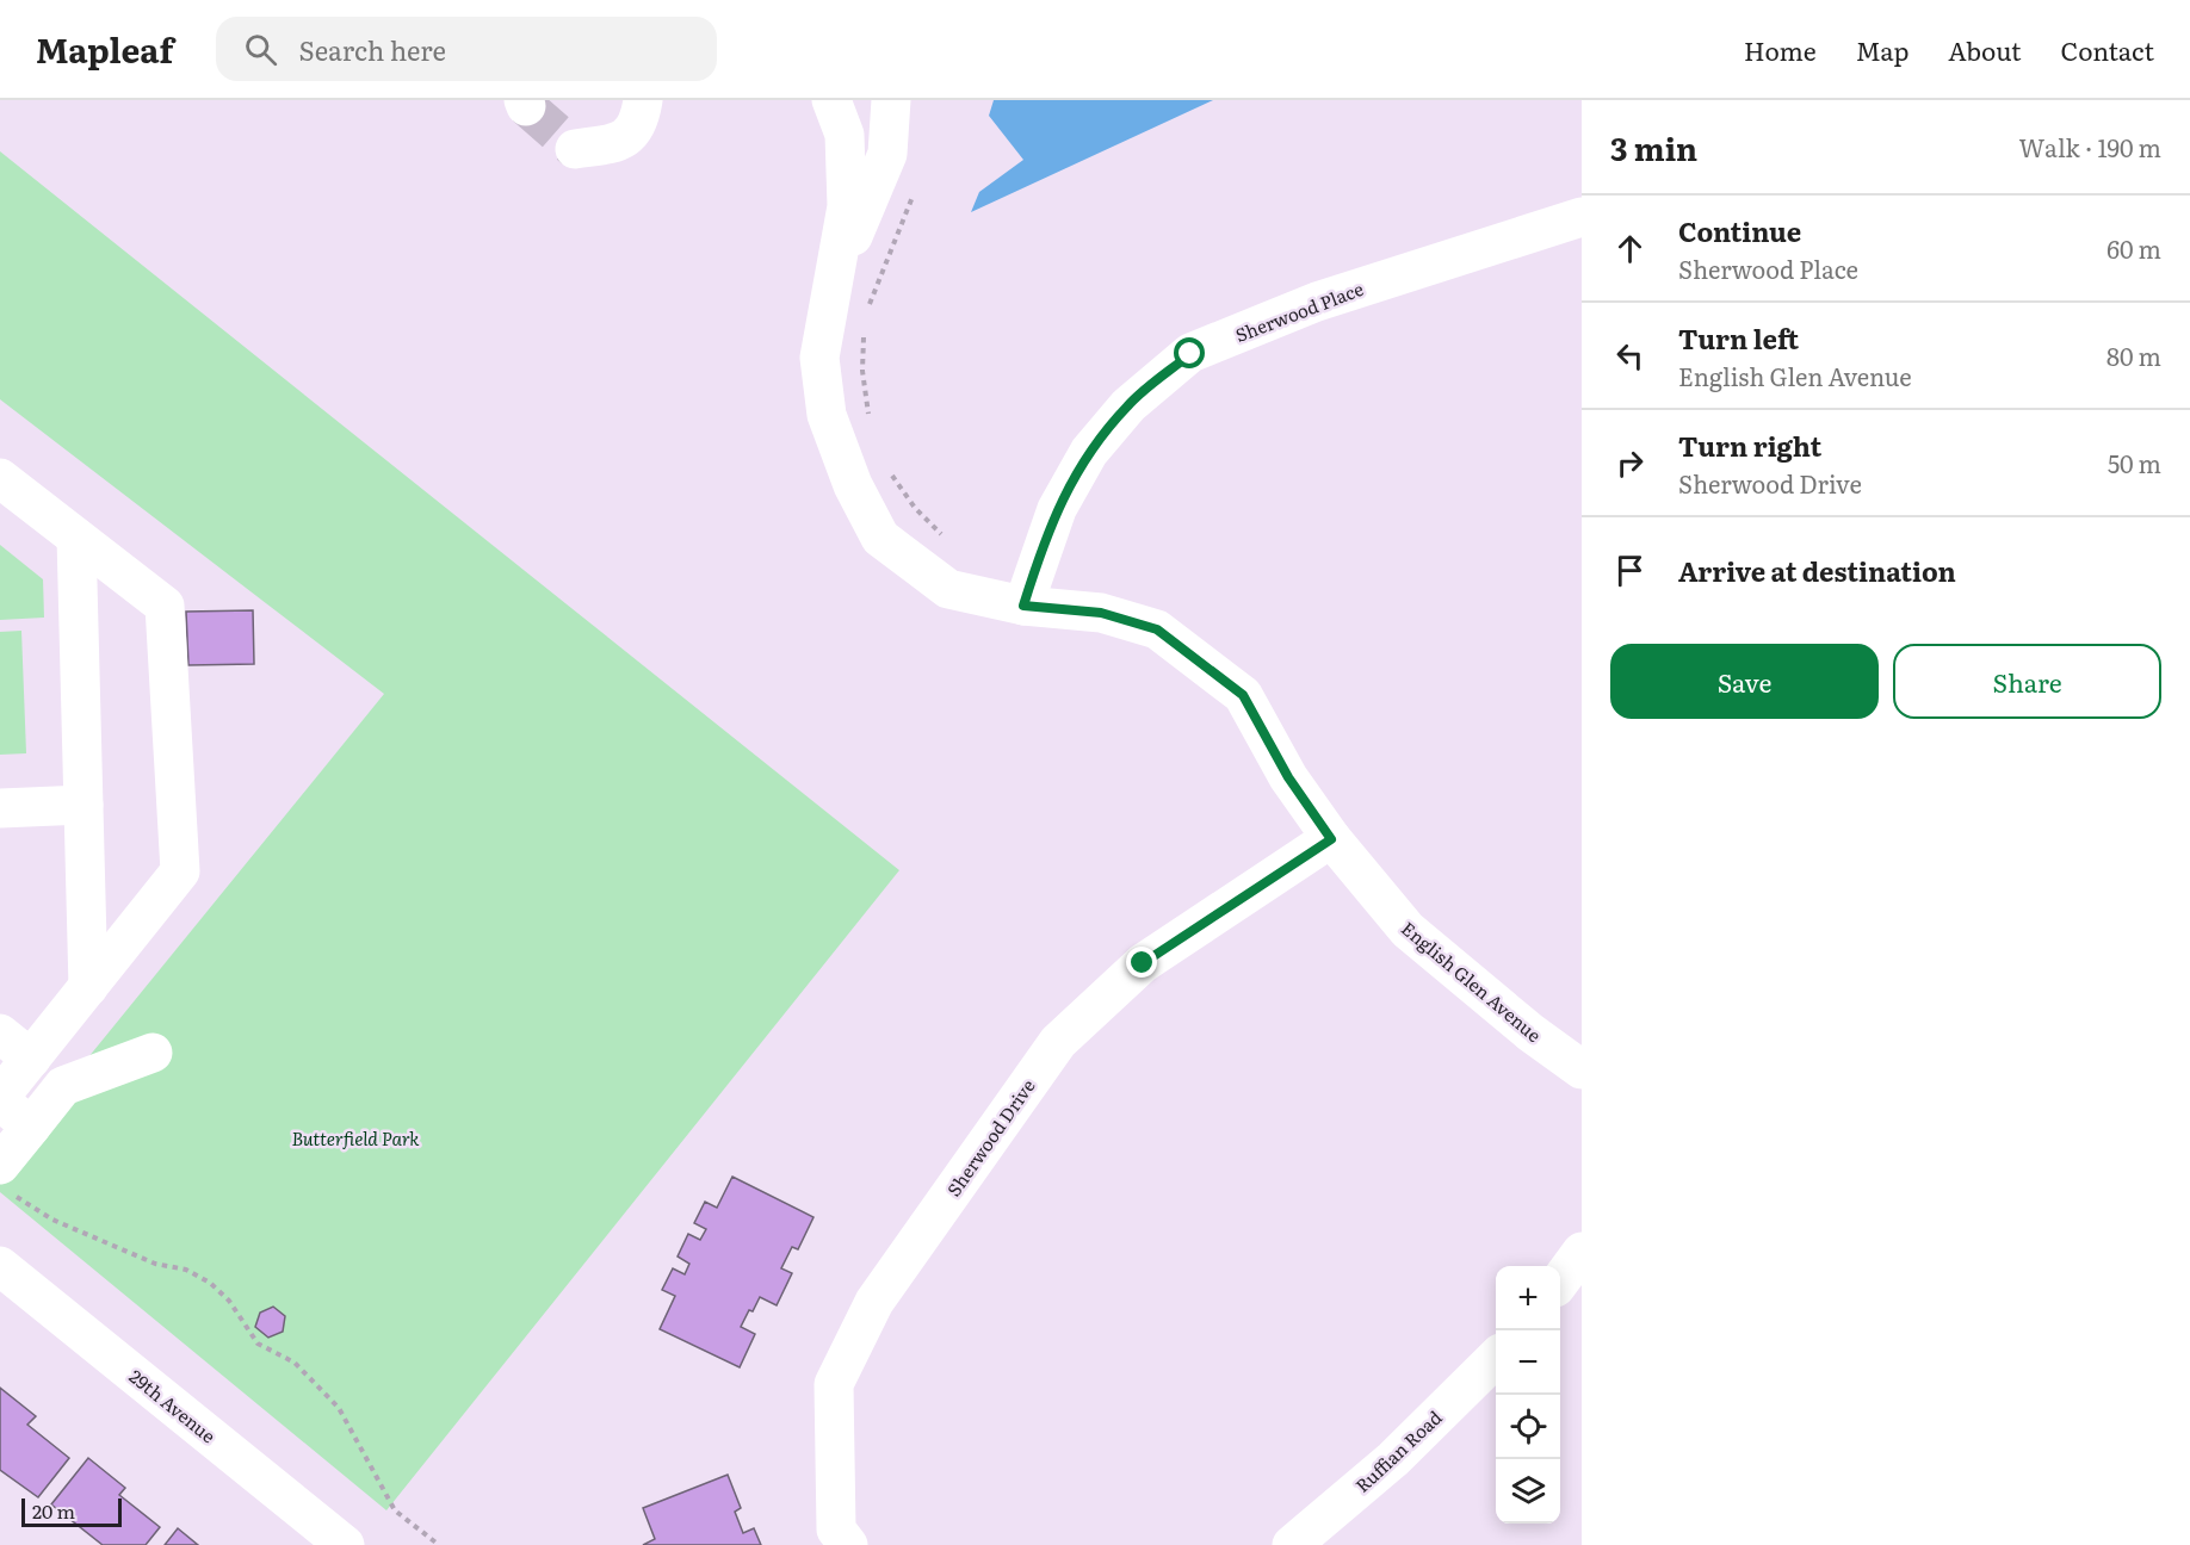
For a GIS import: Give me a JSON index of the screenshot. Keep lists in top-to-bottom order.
{
  "streets": {
    "street": [
      "Sherwood Place",
      "English Glen Avenue",
      "Sherwood Drive",
      "29th Avenue",
      "Ruffian Road"
    ]
  },
  "crossings": [
    ["Sherwood Place", "English Glen Avenue"],
    ["English Glen Avenue", "Sherwood Drive"]
  ],
  "parks": ["Butterfield Park"],
  "scale_bar": "20 m",
  "page": {
    "header": "Mapleaf",
    "search": "Search here",
    "nav": [
      "Home",
      "Map",
      "About",
      "Contact"
    ],
    "heading": ["3 min", "Walk · 190 m"],
    "list": [
      ["Continue", "Sherwood Place", "60 m"],
      ["Turn left", "English Glen Avenue", "80 m"],
      ["Turn right", "Sherwood Drive", "50 m"],
      "Arrive at destination"
    ],
    "buttons": ["Save", "Share"],
    "map_buttons": ["+", "−"],
    "scale": "20 m"
  }
}
